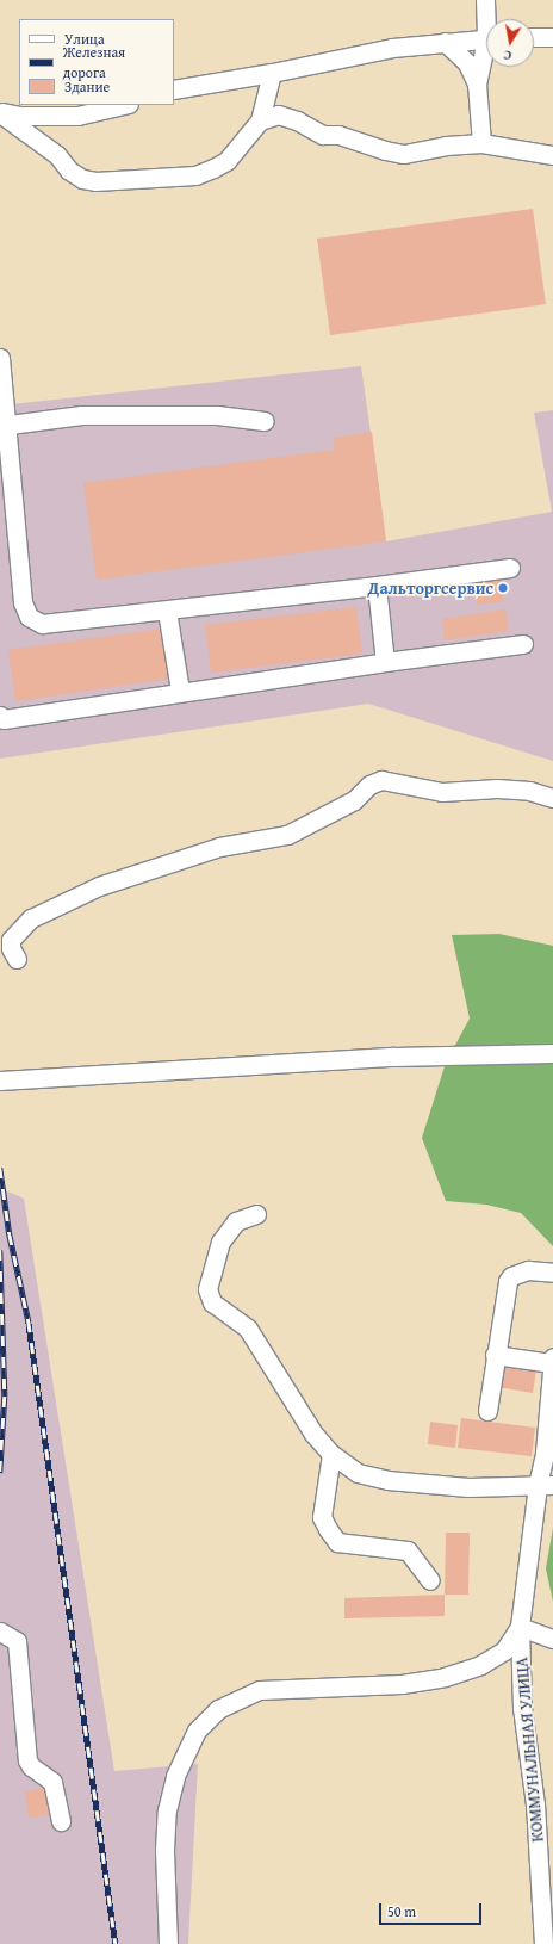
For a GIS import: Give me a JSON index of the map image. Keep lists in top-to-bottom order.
{
  "streets": {
    "street": ["КОММУНАЛЬНАЯ УЛИЦА"]
  },
  "places": ["Дальторгсервис"],
  "legend": ["Улица", "Железная дорога", "Здание"],
  "scale_bar": "50 m",
  "north": "bottom"
}
